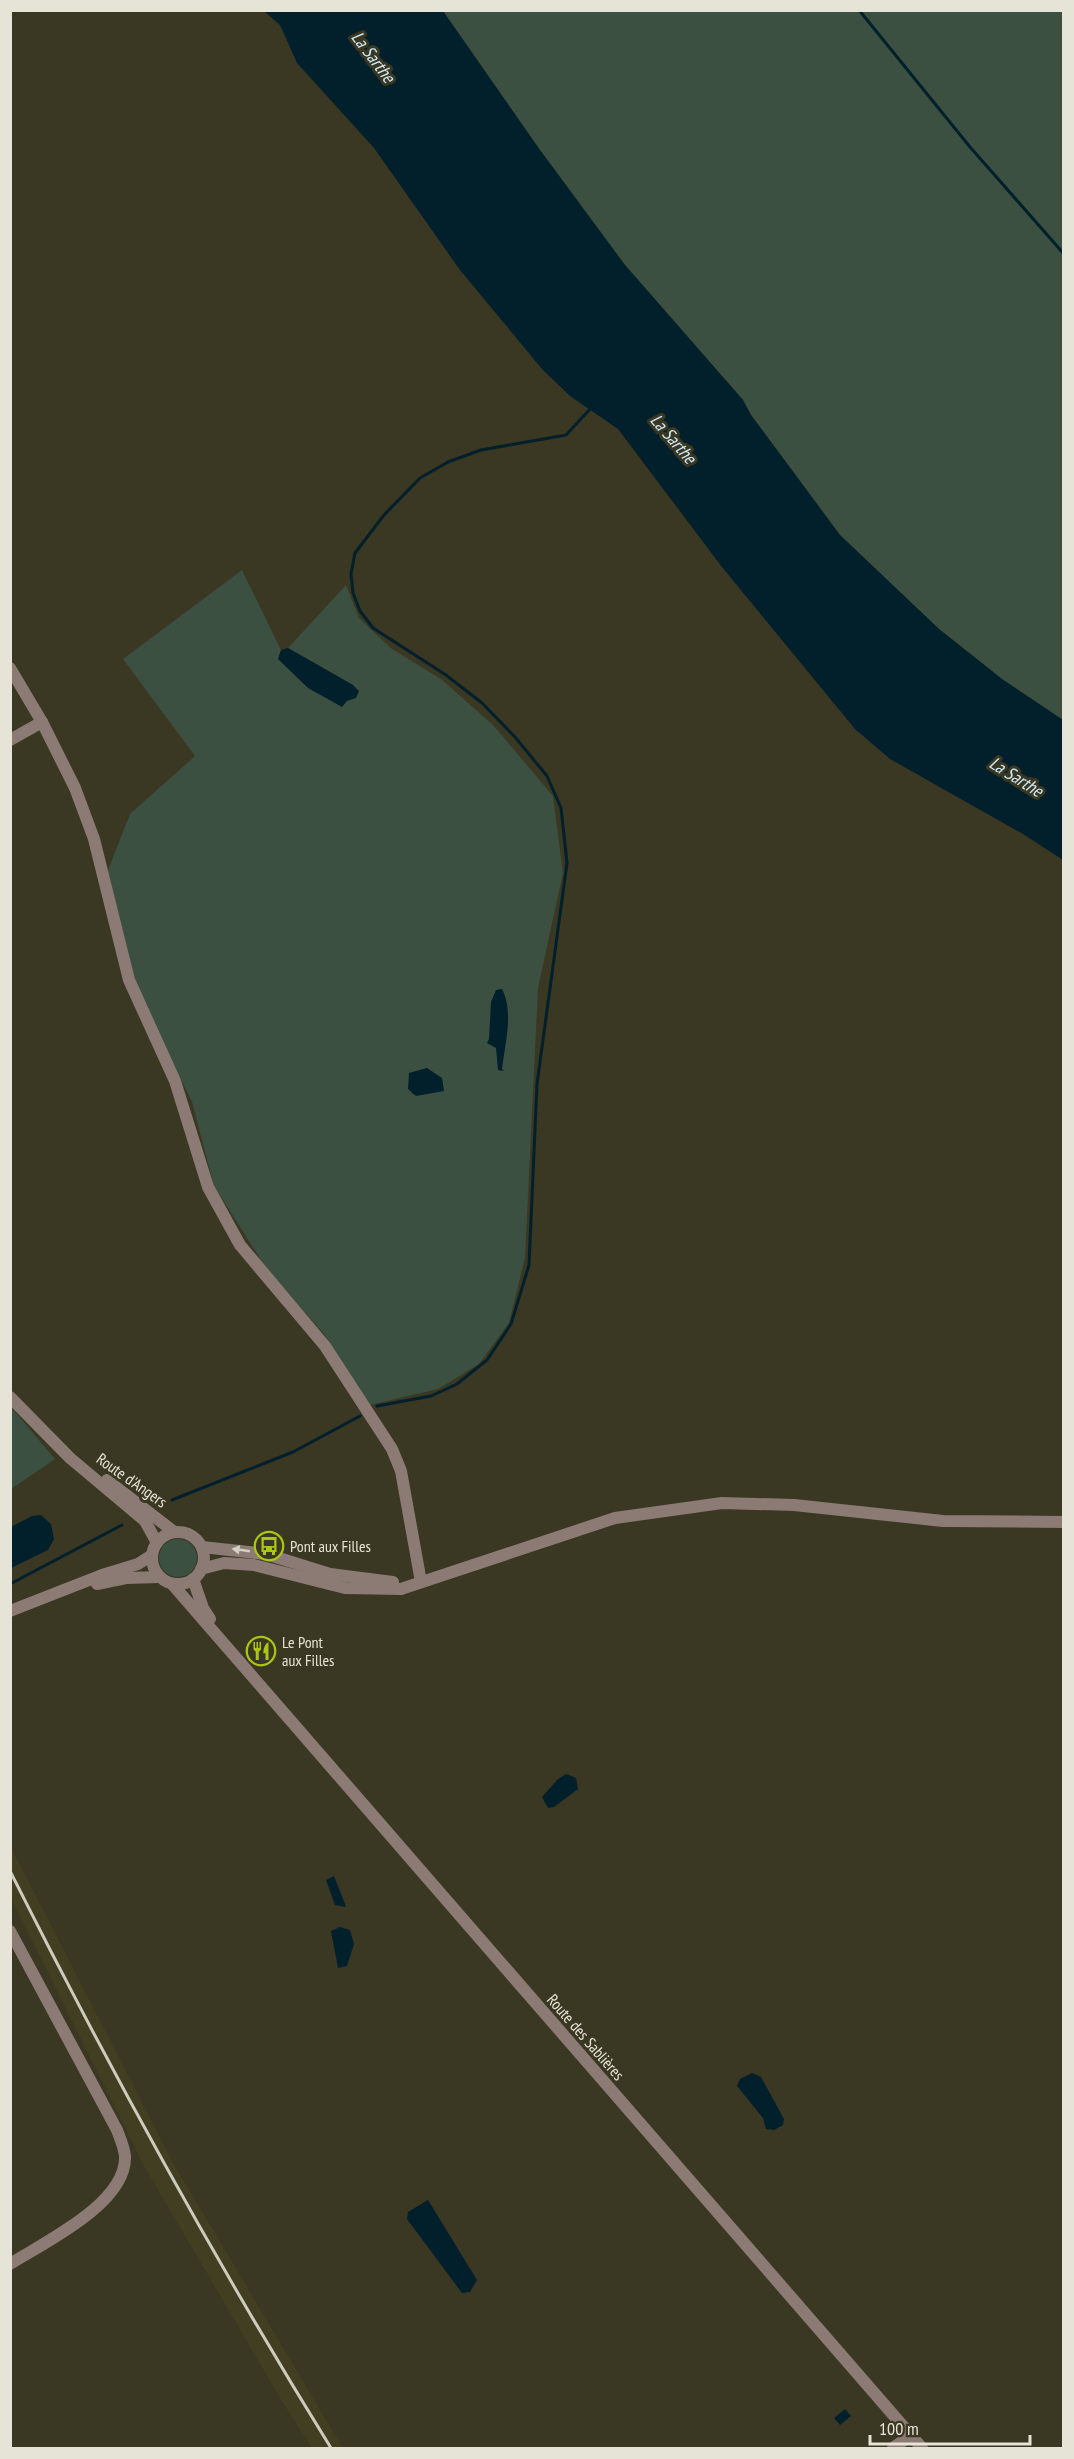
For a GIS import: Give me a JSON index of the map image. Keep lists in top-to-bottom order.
{
  "streets": {
    "street": ["Route d'Angers", "Route des Sablières"]
  },
  "crossings": [
    ["Route d'Angers", "Route des Sablières"]
  ],
  "water": ["La Sarthe"],
  "places": {
    "bus stop": ["Pont aux Filles"],
    "restaurant": ["Le Pont aux Filles"]
  },
  "scale_bar": "100 m"
}
